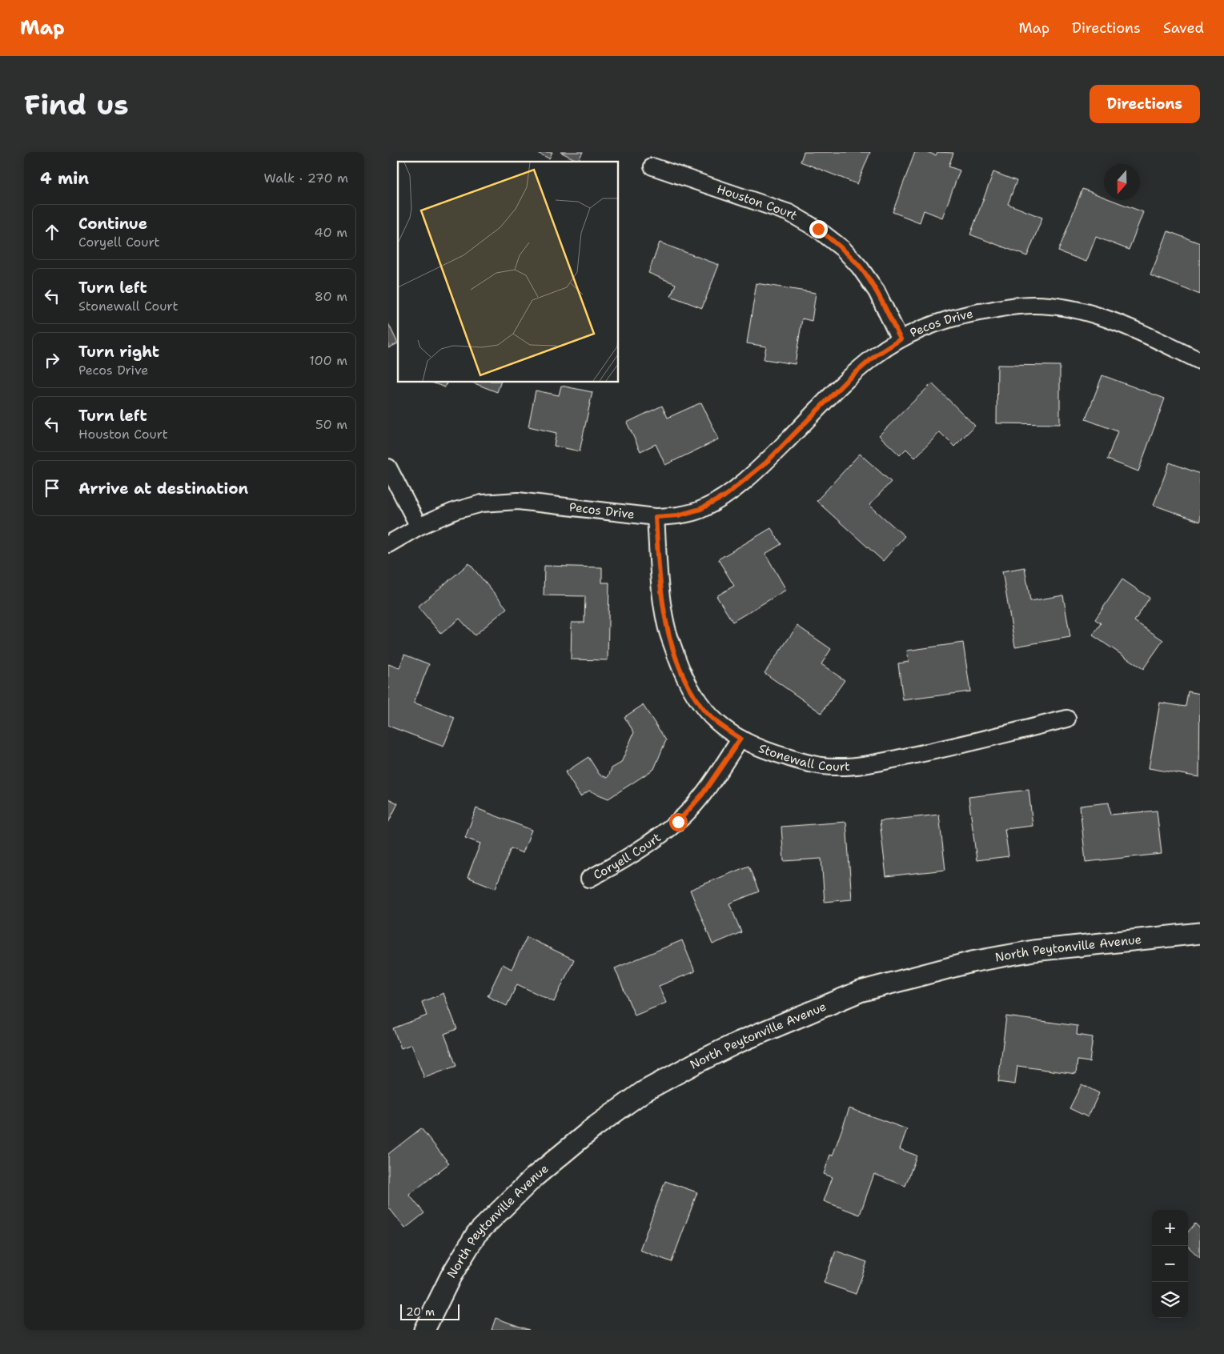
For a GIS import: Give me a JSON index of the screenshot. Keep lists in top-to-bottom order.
{
  "streets": {
    "street": [
      "Houston Court",
      "Pecos Drive",
      "Stonewall Court",
      "Coryell Court",
      "North Peytonville Avenue"
    ]
  },
  "crossings": [
    ["Houston Court", "Pecos Drive"],
    ["Pecos Drive", "Stonewall Court"],
    ["Stonewall Court", "Coryell Court"]
  ],
  "scale_bar": "20 m",
  "north": "bottom",
  "page": {
    "header": "Map",
    "nav": ["Map", "Directions", "Saved"],
    "buttons": "Directions",
    "title": "Find us",
    "heading": ["4 min", "Walk · 270 m"],
    "list": [
      ["Continue", "Coryell Court", "40 m"],
      ["Turn left", "Stonewall Court", "80 m"],
      ["Turn right", "Pecos Drive", "100 m"],
      ["Turn left", "Houston Court", "50 m"],
      "Arrive at destination"
    ],
    "map_buttons": ["+", "−"],
    "scale": "20 m"
  }
}
